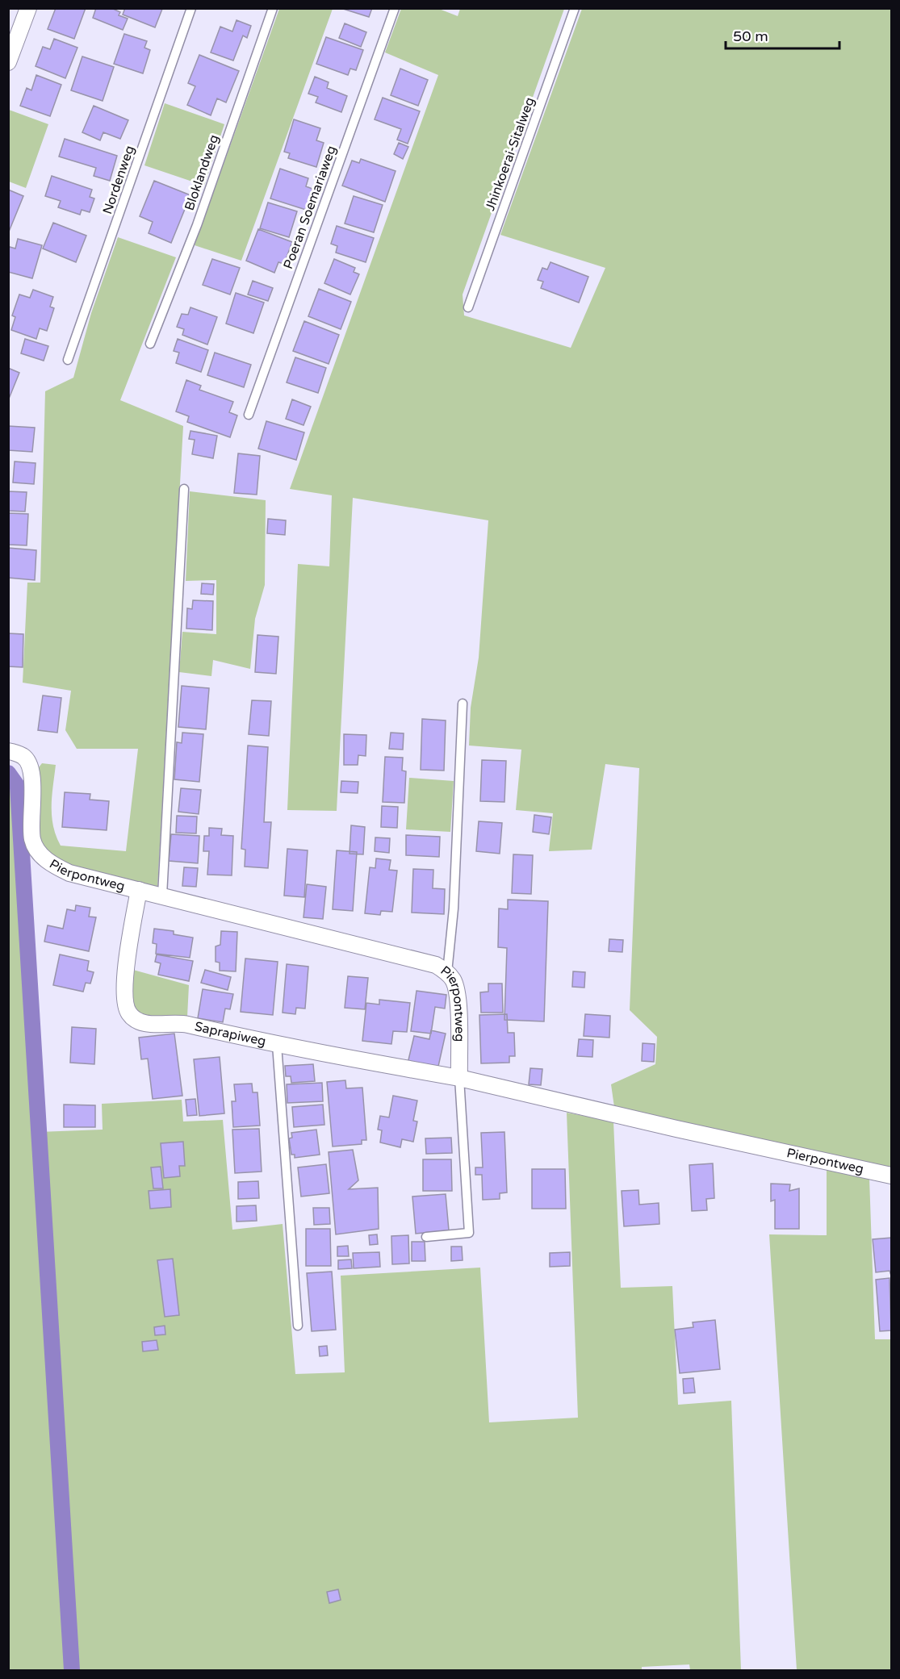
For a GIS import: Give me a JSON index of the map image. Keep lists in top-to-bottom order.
{
  "streets": {
    "street": ["Pierpontweg", "Saprapiweg"],
    "lane": [
      "Jhinkoerai-Sitalweg",
      "Bloklandweg",
      "Nordenweg",
      "Poeran Soemariaweg"
    ]
  },
  "crossings": [
    ["Pierpontweg", "Saprapiweg"]
  ],
  "scale_bar": "50 m"
}
